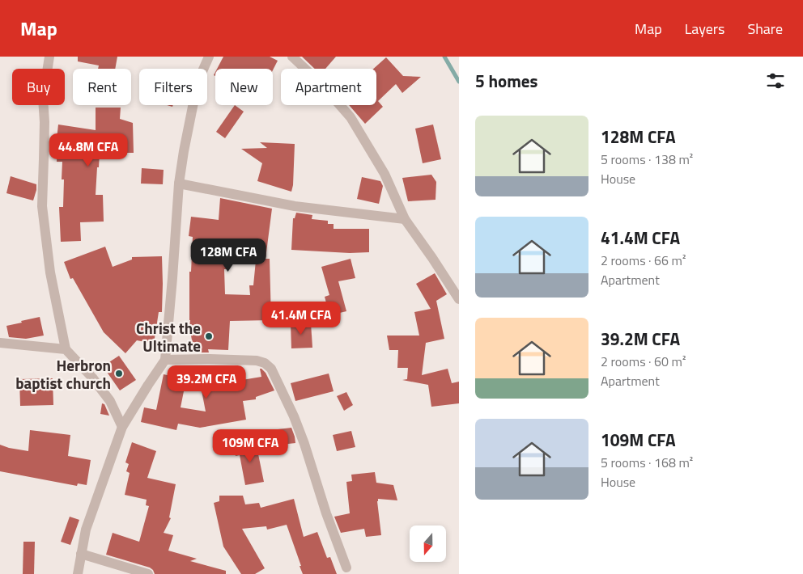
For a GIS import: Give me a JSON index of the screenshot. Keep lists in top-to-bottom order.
{
  "places": ["Christ the Ultimate", "Herbron baptist church"],
  "north": "bottom",
  "page": {
    "header": "Map",
    "nav": ["Map", "Layers", "Share"],
    "heading": "5 homes",
    "chip": [
      "Buy",
      "Rent",
      "Filters",
      "New",
      "Apartment"
    ],
    "list": [
      {
        "name": "128M CFA",
        "note": "5 rooms · 138 m² · House"
      },
      {
        "name": "41.4M CFA",
        "note": "2 rooms · 66 m² · Apartment"
      },
      {
        "name": "39.2M CFA",
        "note": "2 rooms · 60 m² · Apartment"
      },
      {
        "name": "109M CFA",
        "note": "5 rooms · 168 m² · House"
      }
    ],
    "price": [
      "44.8M CFA",
      "128M CFA",
      "41.4M CFA",
      "39.2M CFA",
      "109M CFA"
    ]
  }
}
